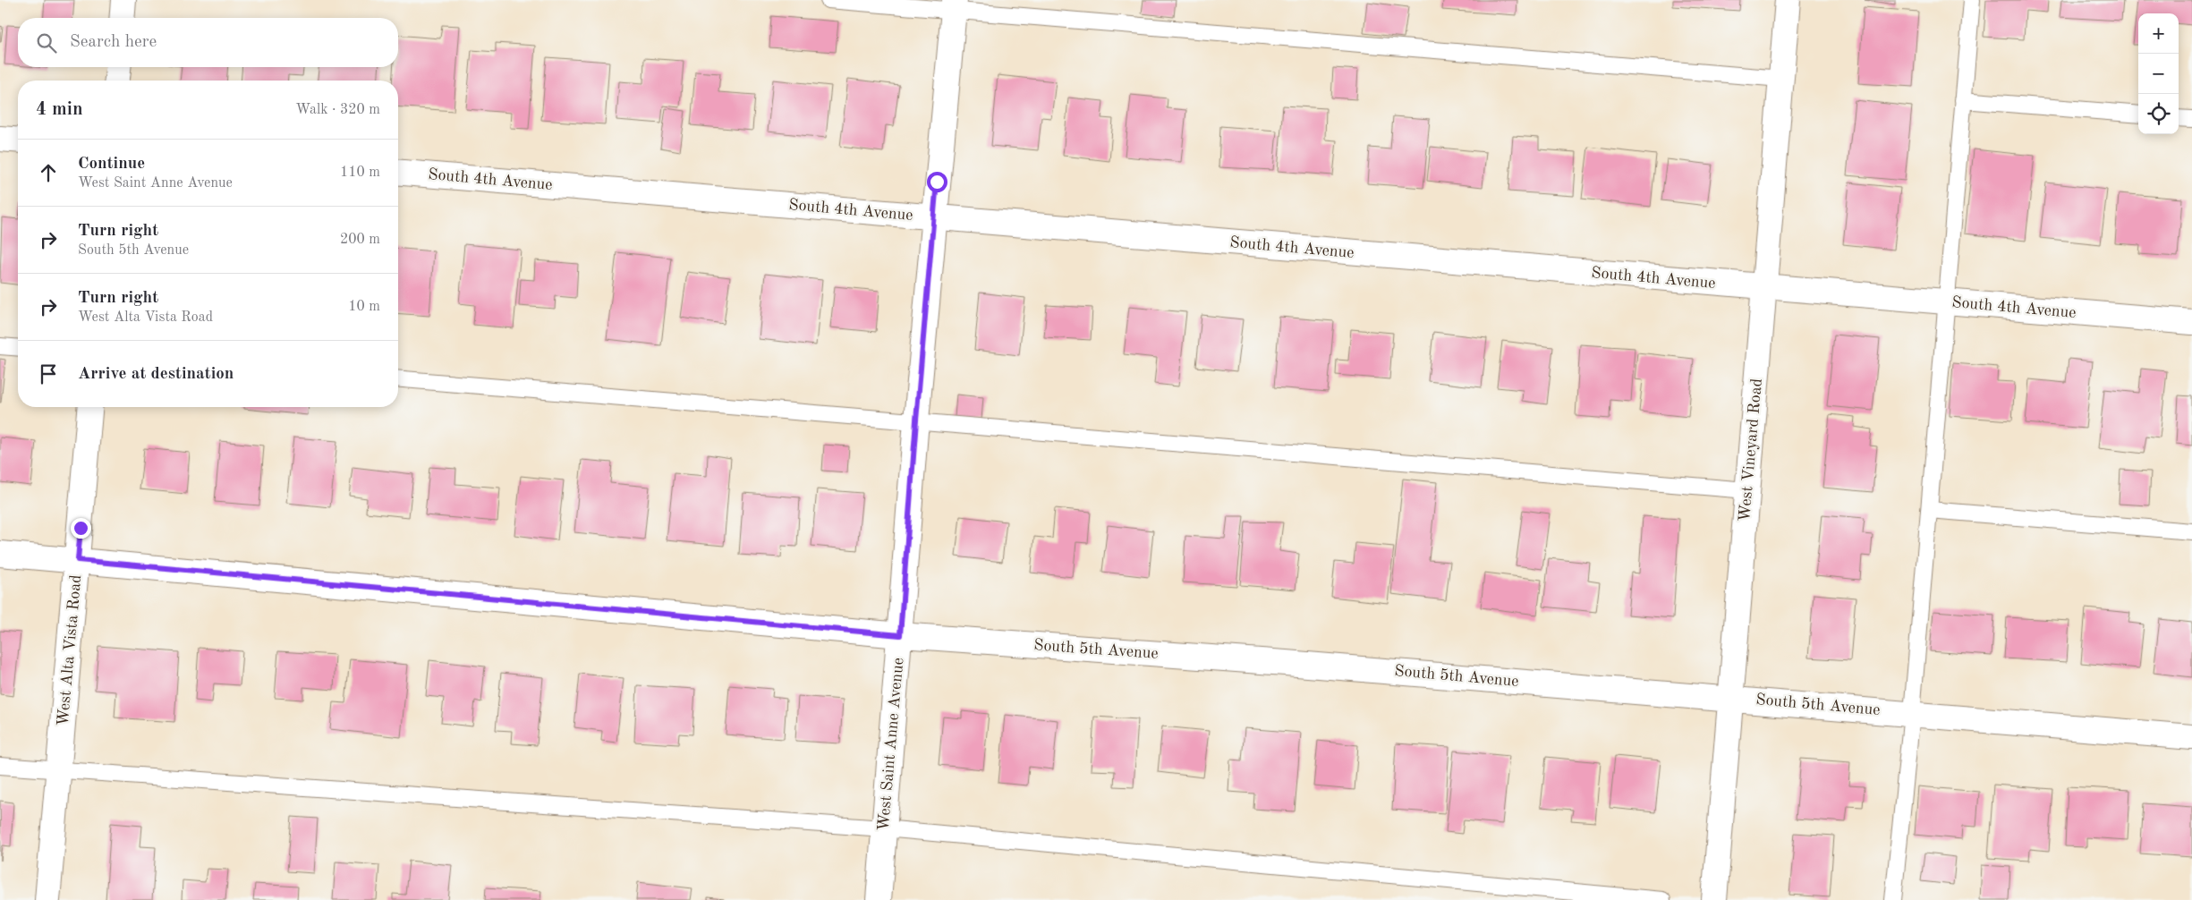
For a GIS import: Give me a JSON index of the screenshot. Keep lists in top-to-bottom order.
{
  "streets": {
    "street": [
      "South 4th Avenue",
      "West Vineyard Road",
      "South 5th Avenue",
      "West Alta Vista Road",
      "West Saint Anne Avenue"
    ]
  },
  "crossings": [
    ["South 4th Avenue", "West Vineyard Road"],
    ["South 4th Avenue", "West Saint Anne Avenue"],
    ["West Vineyard Road", "South 5th Avenue"],
    ["South 5th Avenue", "West Alta Vista Road"],
    ["South 5th Avenue", "West Saint Anne Avenue"]
  ],
  "page": {
    "map_buttons": ["+", "−"],
    "search": "Search here",
    "heading": ["4 min", "Walk · 320 m"],
    "list": [
      ["Continue", "West Saint Anne Avenue", "110 m"],
      ["Turn right", "South 5th Avenue", "200 m"],
      ["Turn right", "West Alta Vista Road", "10 m"],
      "Arrive at destination"
    ]
  }
}
